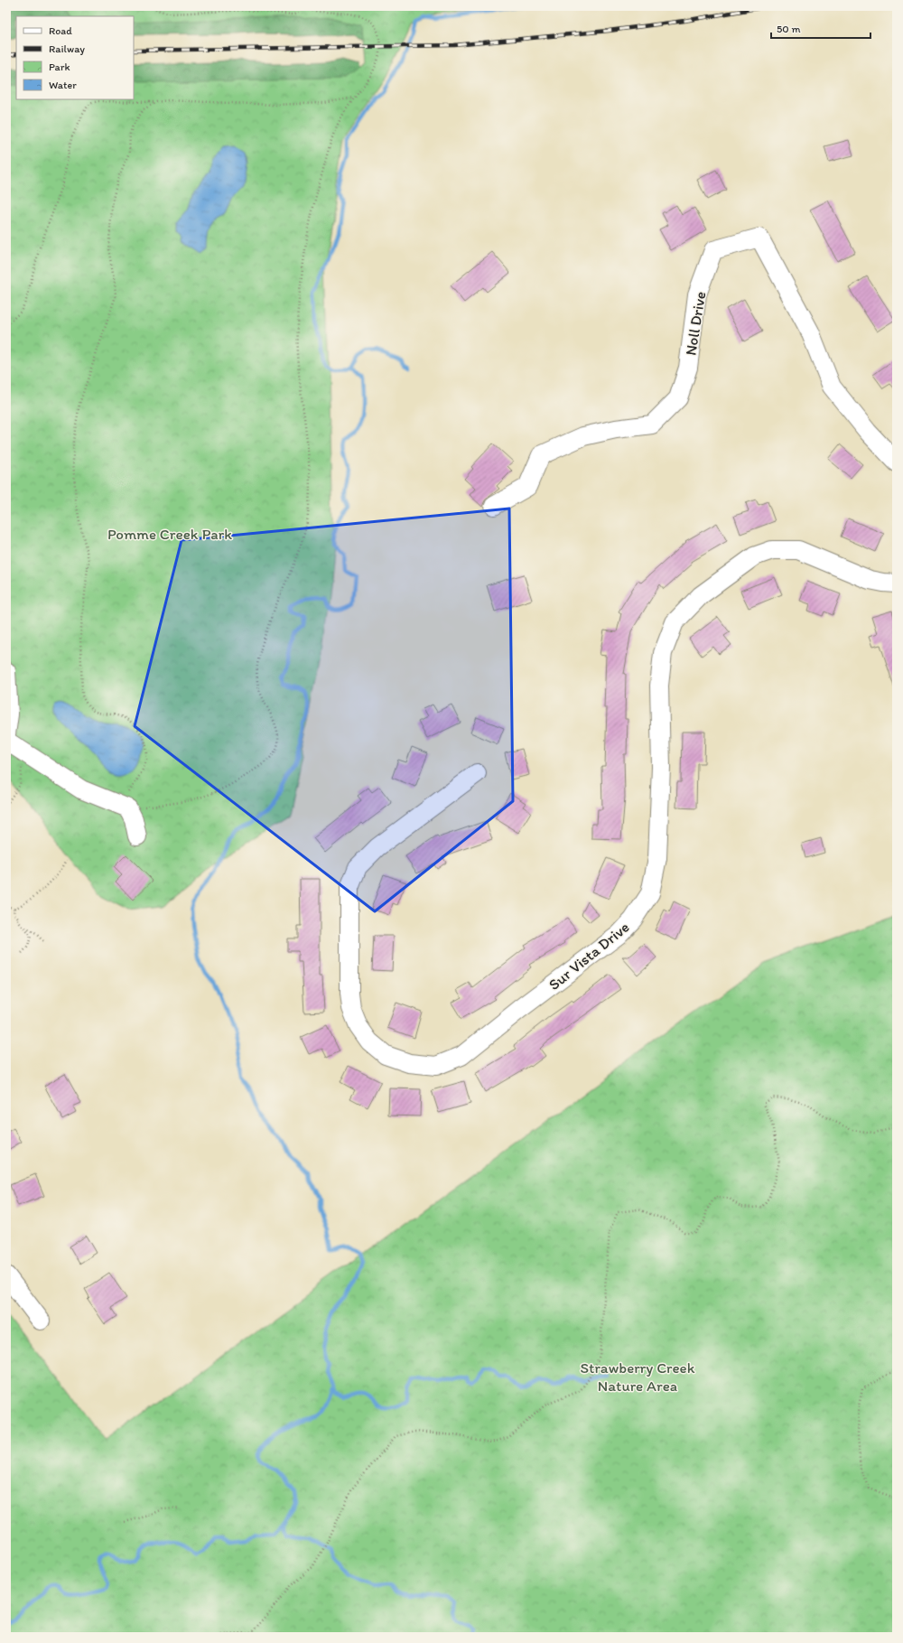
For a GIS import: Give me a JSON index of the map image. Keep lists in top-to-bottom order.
{
  "streets": {
    "street": ["Noll Drive", "Sur Vista Drive"]
  },
  "parks": ["Pomme Creek Park", "Strawberry Creek Nature Area"],
  "legend": [
    "Road",
    "Railway",
    "Park",
    "Water"
  ],
  "scale_bar": "50 m"
}
